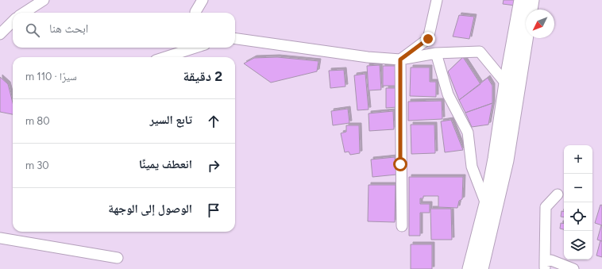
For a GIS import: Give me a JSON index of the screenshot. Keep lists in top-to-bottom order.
{
  "north": "bottom left",
  "page": {
    "search": "ابحث هنا",
    "heading": ["2 دقيقة", "سيرًا · 110 m"],
    "list": [
      ["تابع السير", "80 m"],
      ["انعطف يمينًا", "30 m"],
      "الوصول إلى الوجهة"
    ],
    "map_buttons": ["+", "−"]
  }
}
